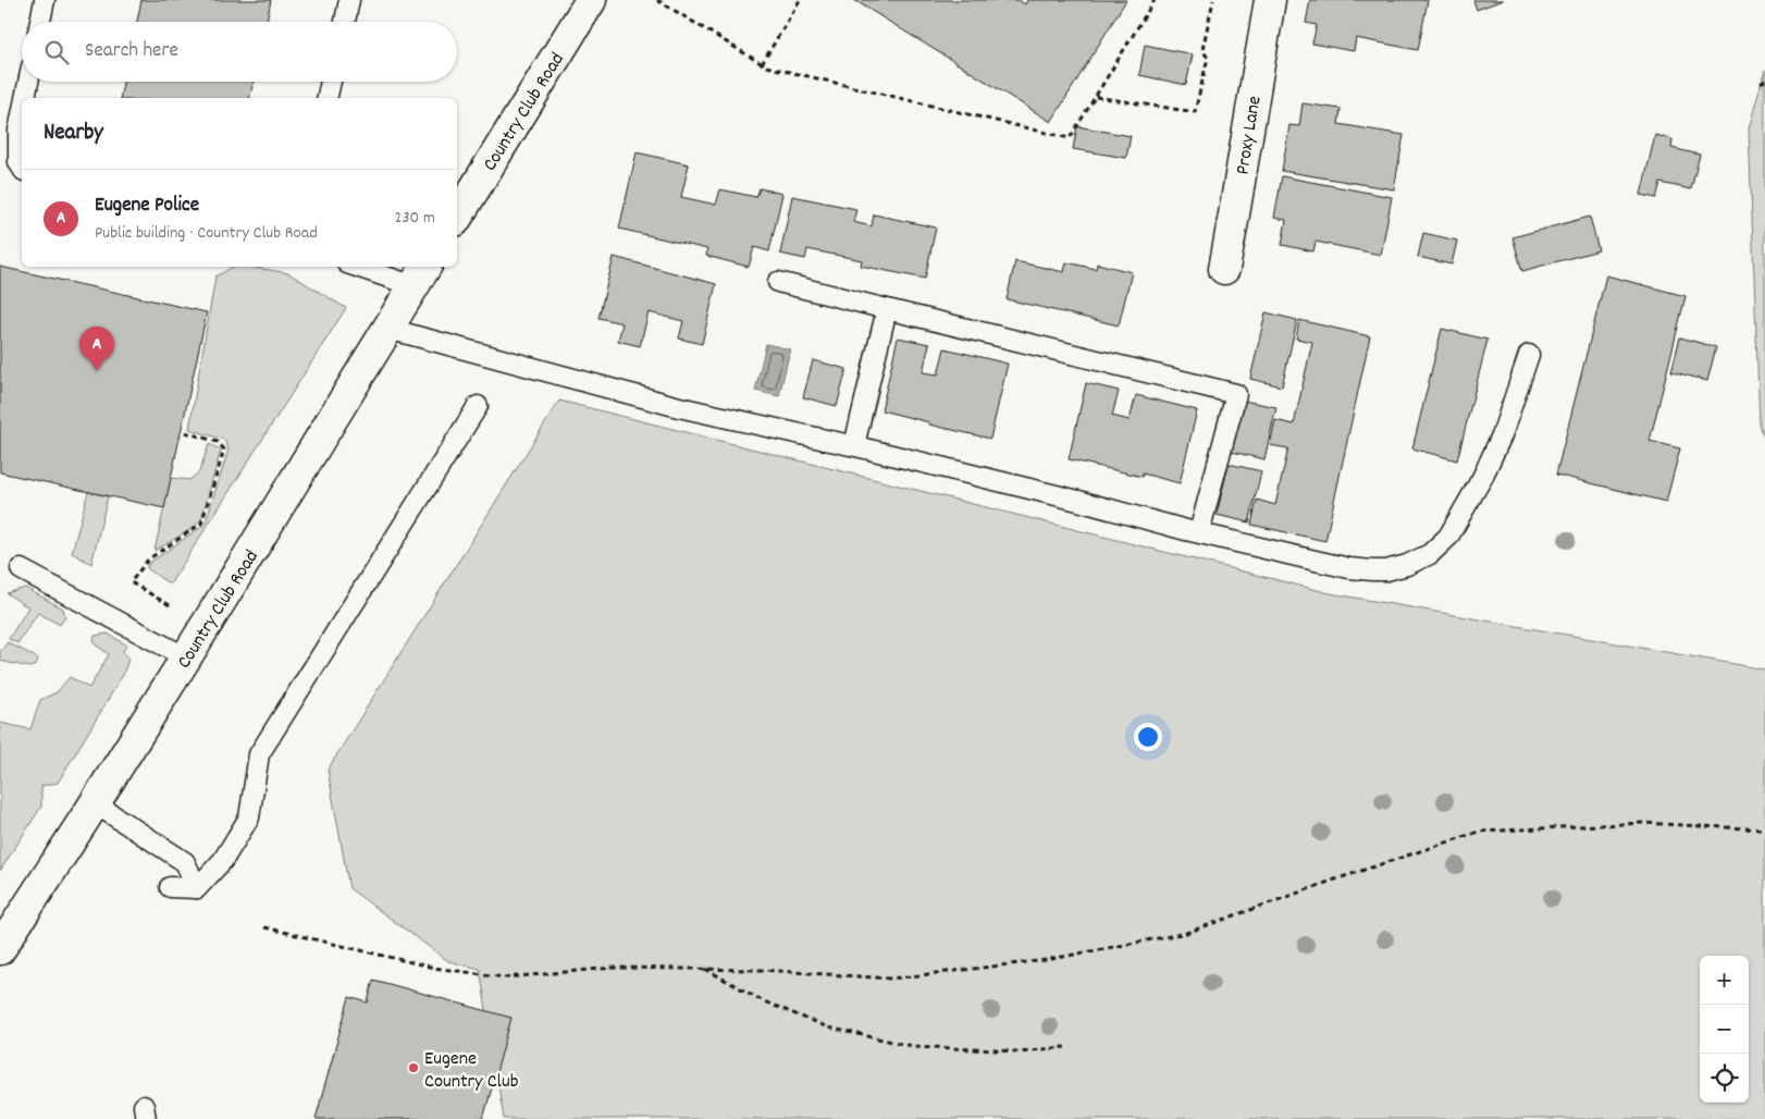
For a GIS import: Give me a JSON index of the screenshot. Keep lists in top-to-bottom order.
{
  "streets": {
    "street": ["Country Club Road", "Proxy Lane"]
  },
  "places": ["Eugene Country Club"],
  "page": {
    "search": "Search here",
    "heading": "Nearby",
    "list": [
      {
        "mark": "A",
        "name": "Eugene Police",
        "note": "Public building · Country Club Road",
        "value": "230 m"
      }
    ],
    "pins": "A",
    "map_buttons": ["+", "−"]
  }
}
